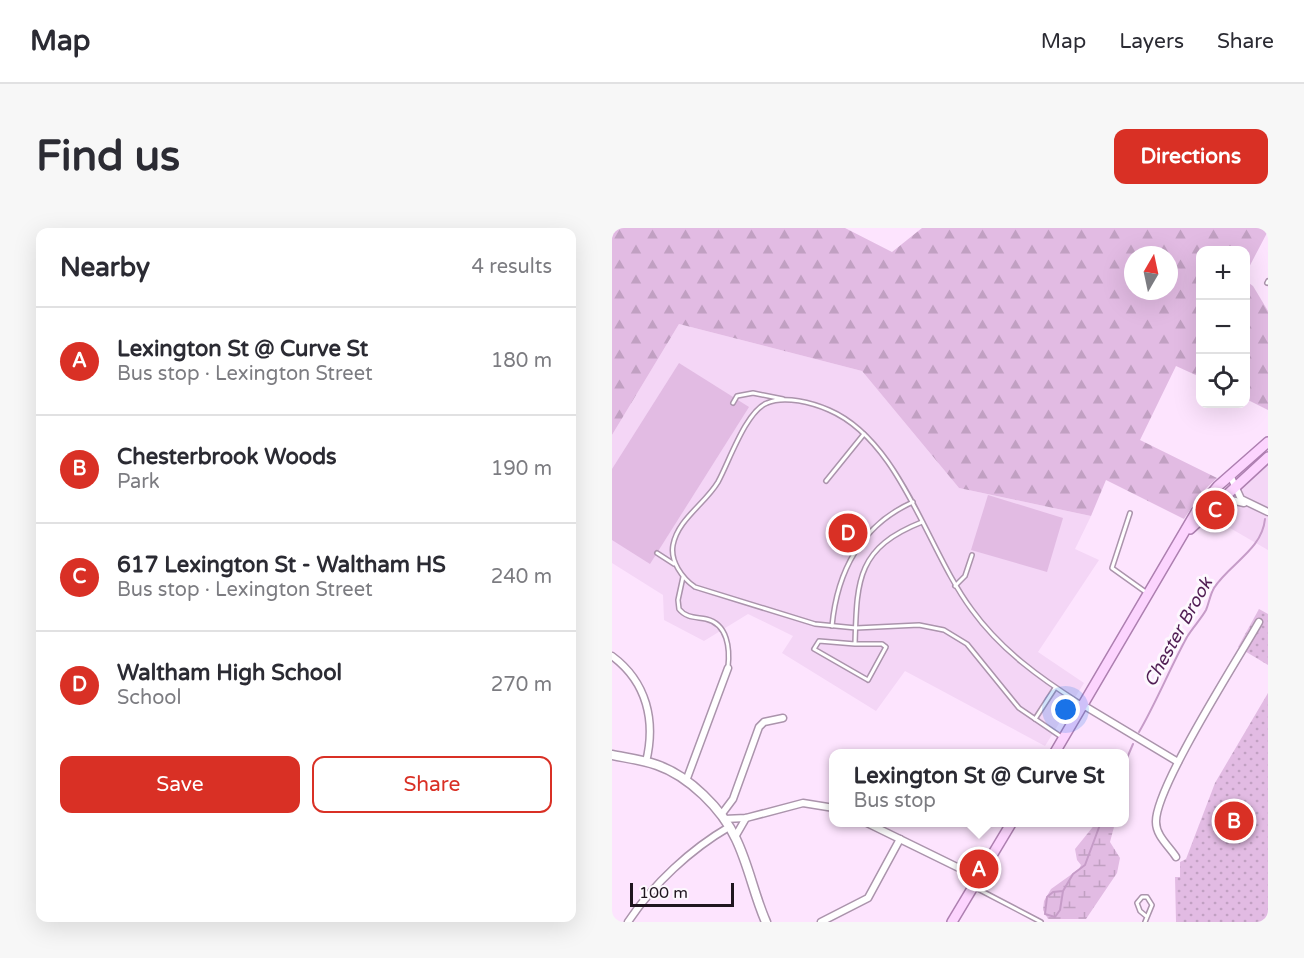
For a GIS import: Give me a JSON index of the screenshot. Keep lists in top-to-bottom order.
{
  "water": ["Chester Brook"],
  "scale_bar": "100 m",
  "north": "top",
  "page": {
    "header": "Map",
    "nav": ["Map", "Layers", "Share"],
    "buttons": [
      "Directions",
      ["Save", "Share"]
    ],
    "title": "Find us",
    "heading": ["Nearby", "4 results"],
    "map_buttons": ["+", "−"],
    "list": [
      {
        "mark": "A",
        "name": "Lexington St @ Curve St",
        "note": "Bus stop · Lexington Street",
        "value": "180 m"
      },
      {
        "mark": "B",
        "name": "Chesterbrook Woods",
        "note": "Park",
        "value": "190 m"
      },
      {
        "mark": "C",
        "name": "617 Lexington St - Waltham HS",
        "note": "Bus stop · Lexington Street",
        "value": "240 m"
      },
      {
        "mark": "D",
        "name": "Waltham High School",
        "note": "School",
        "value": "270 m"
      }
    ],
    "pins": [
      "C",
      "D",
      "B",
      "A"
    ],
    "popup": ["Lexington St @ Curve St", "Bus stop"],
    "scale": "100 m"
  }
}
